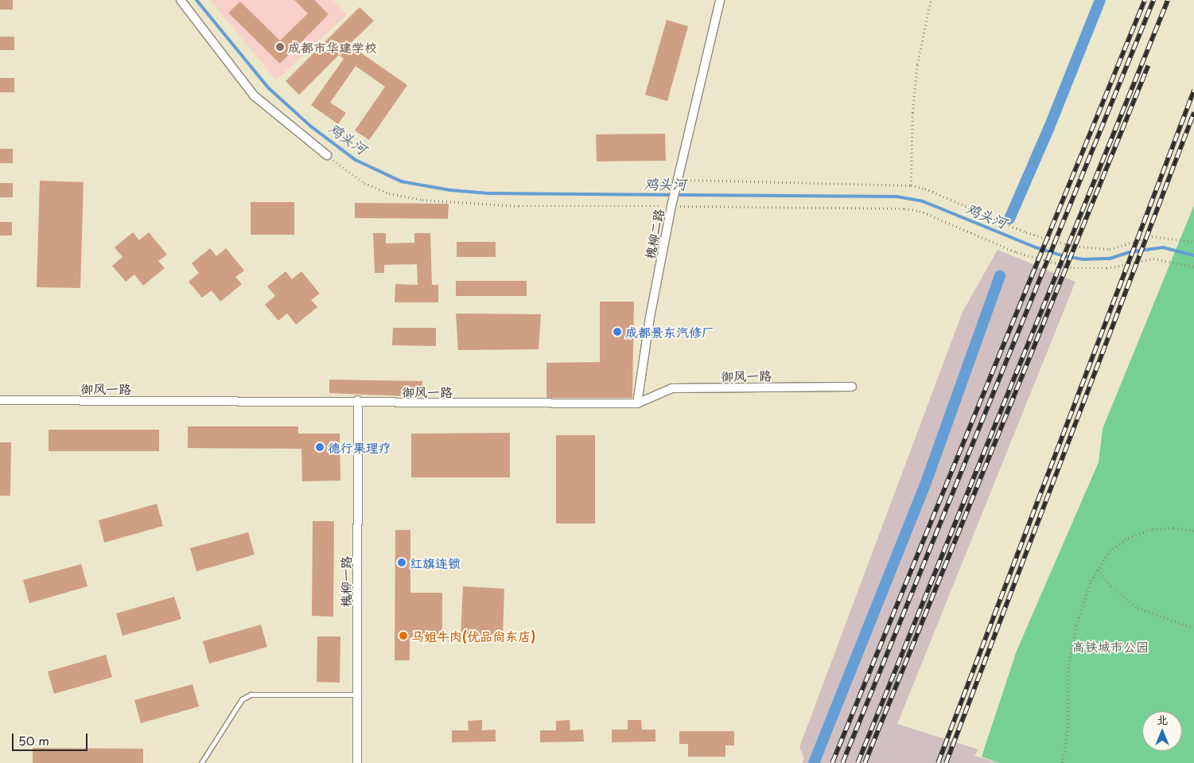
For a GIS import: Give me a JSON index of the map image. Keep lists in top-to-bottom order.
{
  "streets": {
    "street": ["槐柳二路", "御风一路", "槐柳一路"]
  },
  "crossings": [
    ["槐柳二路", "御风一路"],
    ["御风一路", "槐柳一路"]
  ],
  "water": ["鸡头河"],
  "parks": ["高铁城市公园"],
  "places": [
    "成都市华建学校",
    "成都景东汽修厂",
    "德行果理疗",
    "红旗连锁",
    "马姐牛肉(优品尚东店)"
  ],
  "scale_bar": "50 m",
  "north": "top"
}
